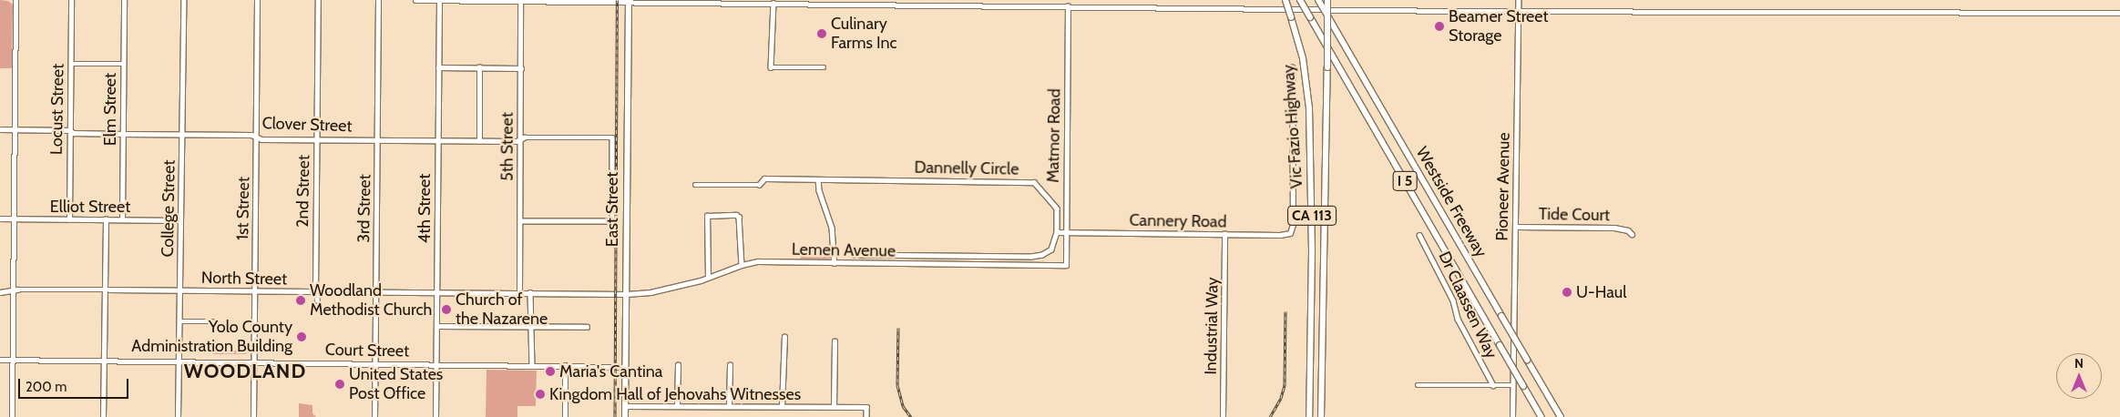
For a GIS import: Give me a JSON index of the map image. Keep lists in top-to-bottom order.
{
  "streets": {
    "highway": [
      "Vic Fazio Highway",
      "I 5",
      "Westside Freeway",
      "CA 113"
    ],
    "main road": ["East Street"],
    "street": [
      "Locust Street",
      "Elm Street",
      "Clover Street",
      "Matmor Road",
      "5th Street",
      "Dannelly Circle",
      "Pioneer Avenue",
      "2nd Street",
      "Elliot Street",
      "College Street",
      "1st Street",
      "3rd Street",
      "4th Street",
      "Tide Court",
      "Cannery Road",
      "Lemen Avenue",
      "North Street",
      "Dr Claassen Way",
      "Industrial Way",
      "Court Street"
    ]
  },
  "crossings": [
    ["Locust Street", "Clover Street"],
    ["Locust Street", "Elliot Street"],
    ["Elm Street", "Clover Street"],
    ["Elm Street", "Elliot Street"],
    ["Clover Street", "5th Street"],
    ["Clover Street", "2nd Street"],
    ["Clover Street", "College Street"],
    ["Clover Street", "1st Street"],
    ["Clover Street", "3rd Street"],
    ["Clover Street", "4th Street"],
    ["Matmor Road", "Cannery Road"],
    ["Matmor Road", "Lemen Avenue"],
    ["5th Street", "North Street"],
    ["Dannelly Circle", "Cannery Road"],
    ["Pioneer Avenue", "Tide Court"],
    ["2nd Street", "North Street"],
    ["Elliot Street", "College Street"],
    ["College Street", "North Street"],
    ["College Street", "Court Street"],
    ["1st Street", "North Street"],
    ["1st Street", "Court Street"],
    ["3rd Street", "North Street"],
    ["3rd Street", "Court Street"],
    ["4th Street", "North Street"],
    ["4th Street", "Court Street"],
    ["East Street", "Lemen Avenue"],
    ["East Street", "North Street"],
    ["East Street", "Court Street"],
    ["Cannery Road", "Industrial Way"],
    ["Lemen Avenue", "North Street"]
  ],
  "districts": ["WOODLAND"],
  "places": [
    "Beamer Street Storage",
    "Culinary Farms Inc",
    "U-Haul",
    "Woodland Methodist Church",
    "Church of the Nazarene",
    "Yolo County Administration Building",
    "Maria's Cantina",
    "United States Post Office",
    "Kingdom Hall of Jehovahs Witnesses"
  ],
  "scale_bar": "200 m",
  "north": "top"
}
